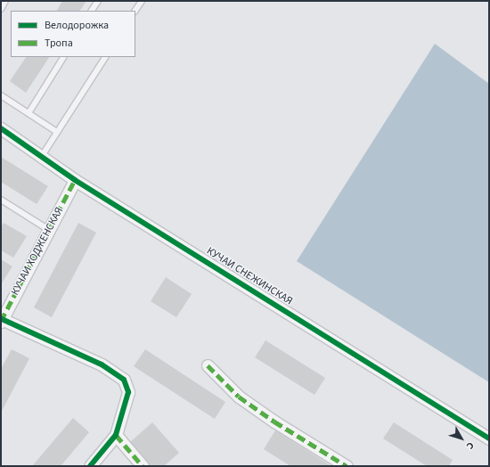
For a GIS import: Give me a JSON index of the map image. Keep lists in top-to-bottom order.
{
  "streets": {
    "street": ["КУЧАИ ХОДЖЕНСКАЯ", "КУЧАИ СНЕЖИНСКАЯ"]
  },
  "crossings": [
    ["КУЧАИ ХОДЖЕНСКАЯ", "КУЧАИ СНЕЖИНСКАЯ"]
  ],
  "legend": ["Велодорожка", "Тропа"],
  "north": "bottom right"
}
